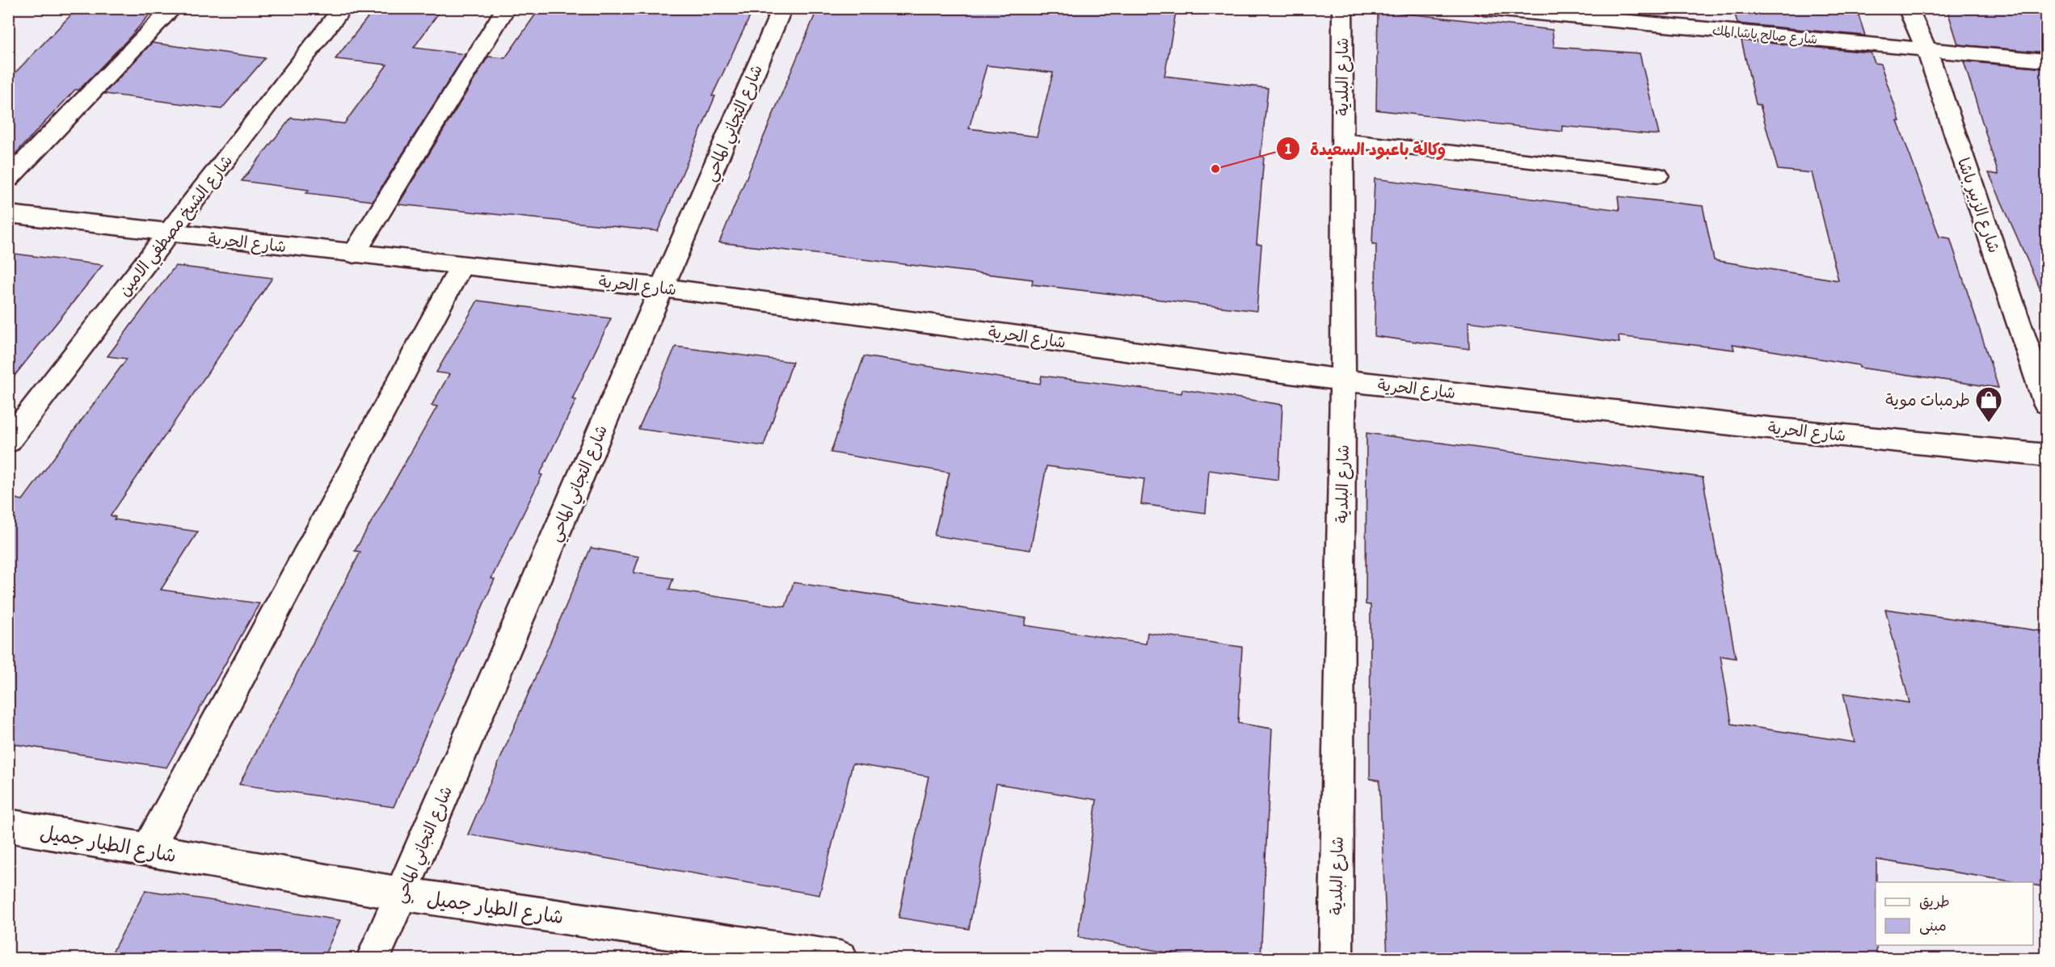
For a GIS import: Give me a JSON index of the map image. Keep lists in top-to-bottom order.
{
  "streets": {
    "street": [
      "شارع صالح باشا المك",
      "شارع البلدية",
      "شارع التجاني الماحي",
      "شارع الزبير باشا",
      "شارع الشيخ مصطفي الامين",
      "شارع الحرية",
      "شارع الطيار جميل"
    ]
  },
  "crossings": [
    ["شارع صالح باشا المك", "شارع الزبير باشا"],
    ["شارع البلدية", "شارع الحرية"],
    ["شارع التجاني الماحي", "شارع الحرية"],
    ["شارع التجاني الماحي", "شارع الطيار جميل"],
    ["شارع الشيخ مصطفي الامين", "شارع الحرية"]
  ],
  "places": {
    "other": ["وكالة باعبود السعيدة"],
    "shop": ["طرمبات موية"]
  },
  "legend": ["طريق", "مبنى"]
}
